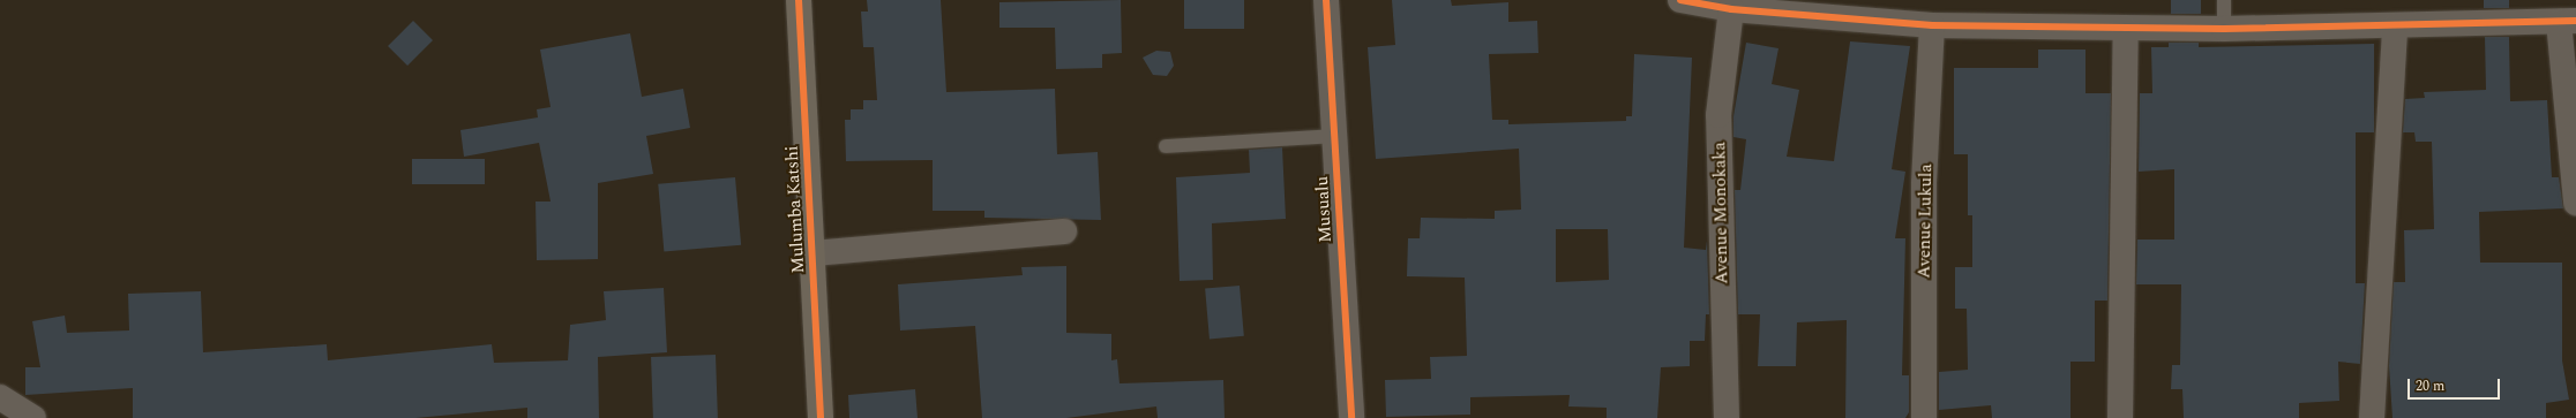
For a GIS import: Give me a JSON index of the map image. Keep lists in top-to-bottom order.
{
  "streets": {
    "street": [
      "Mulumba Katshi",
      "Musualu",
      "Avenue Monokaka",
      "Avenue Lukula"
    ]
  },
  "scale_bar": "20 m"
}
